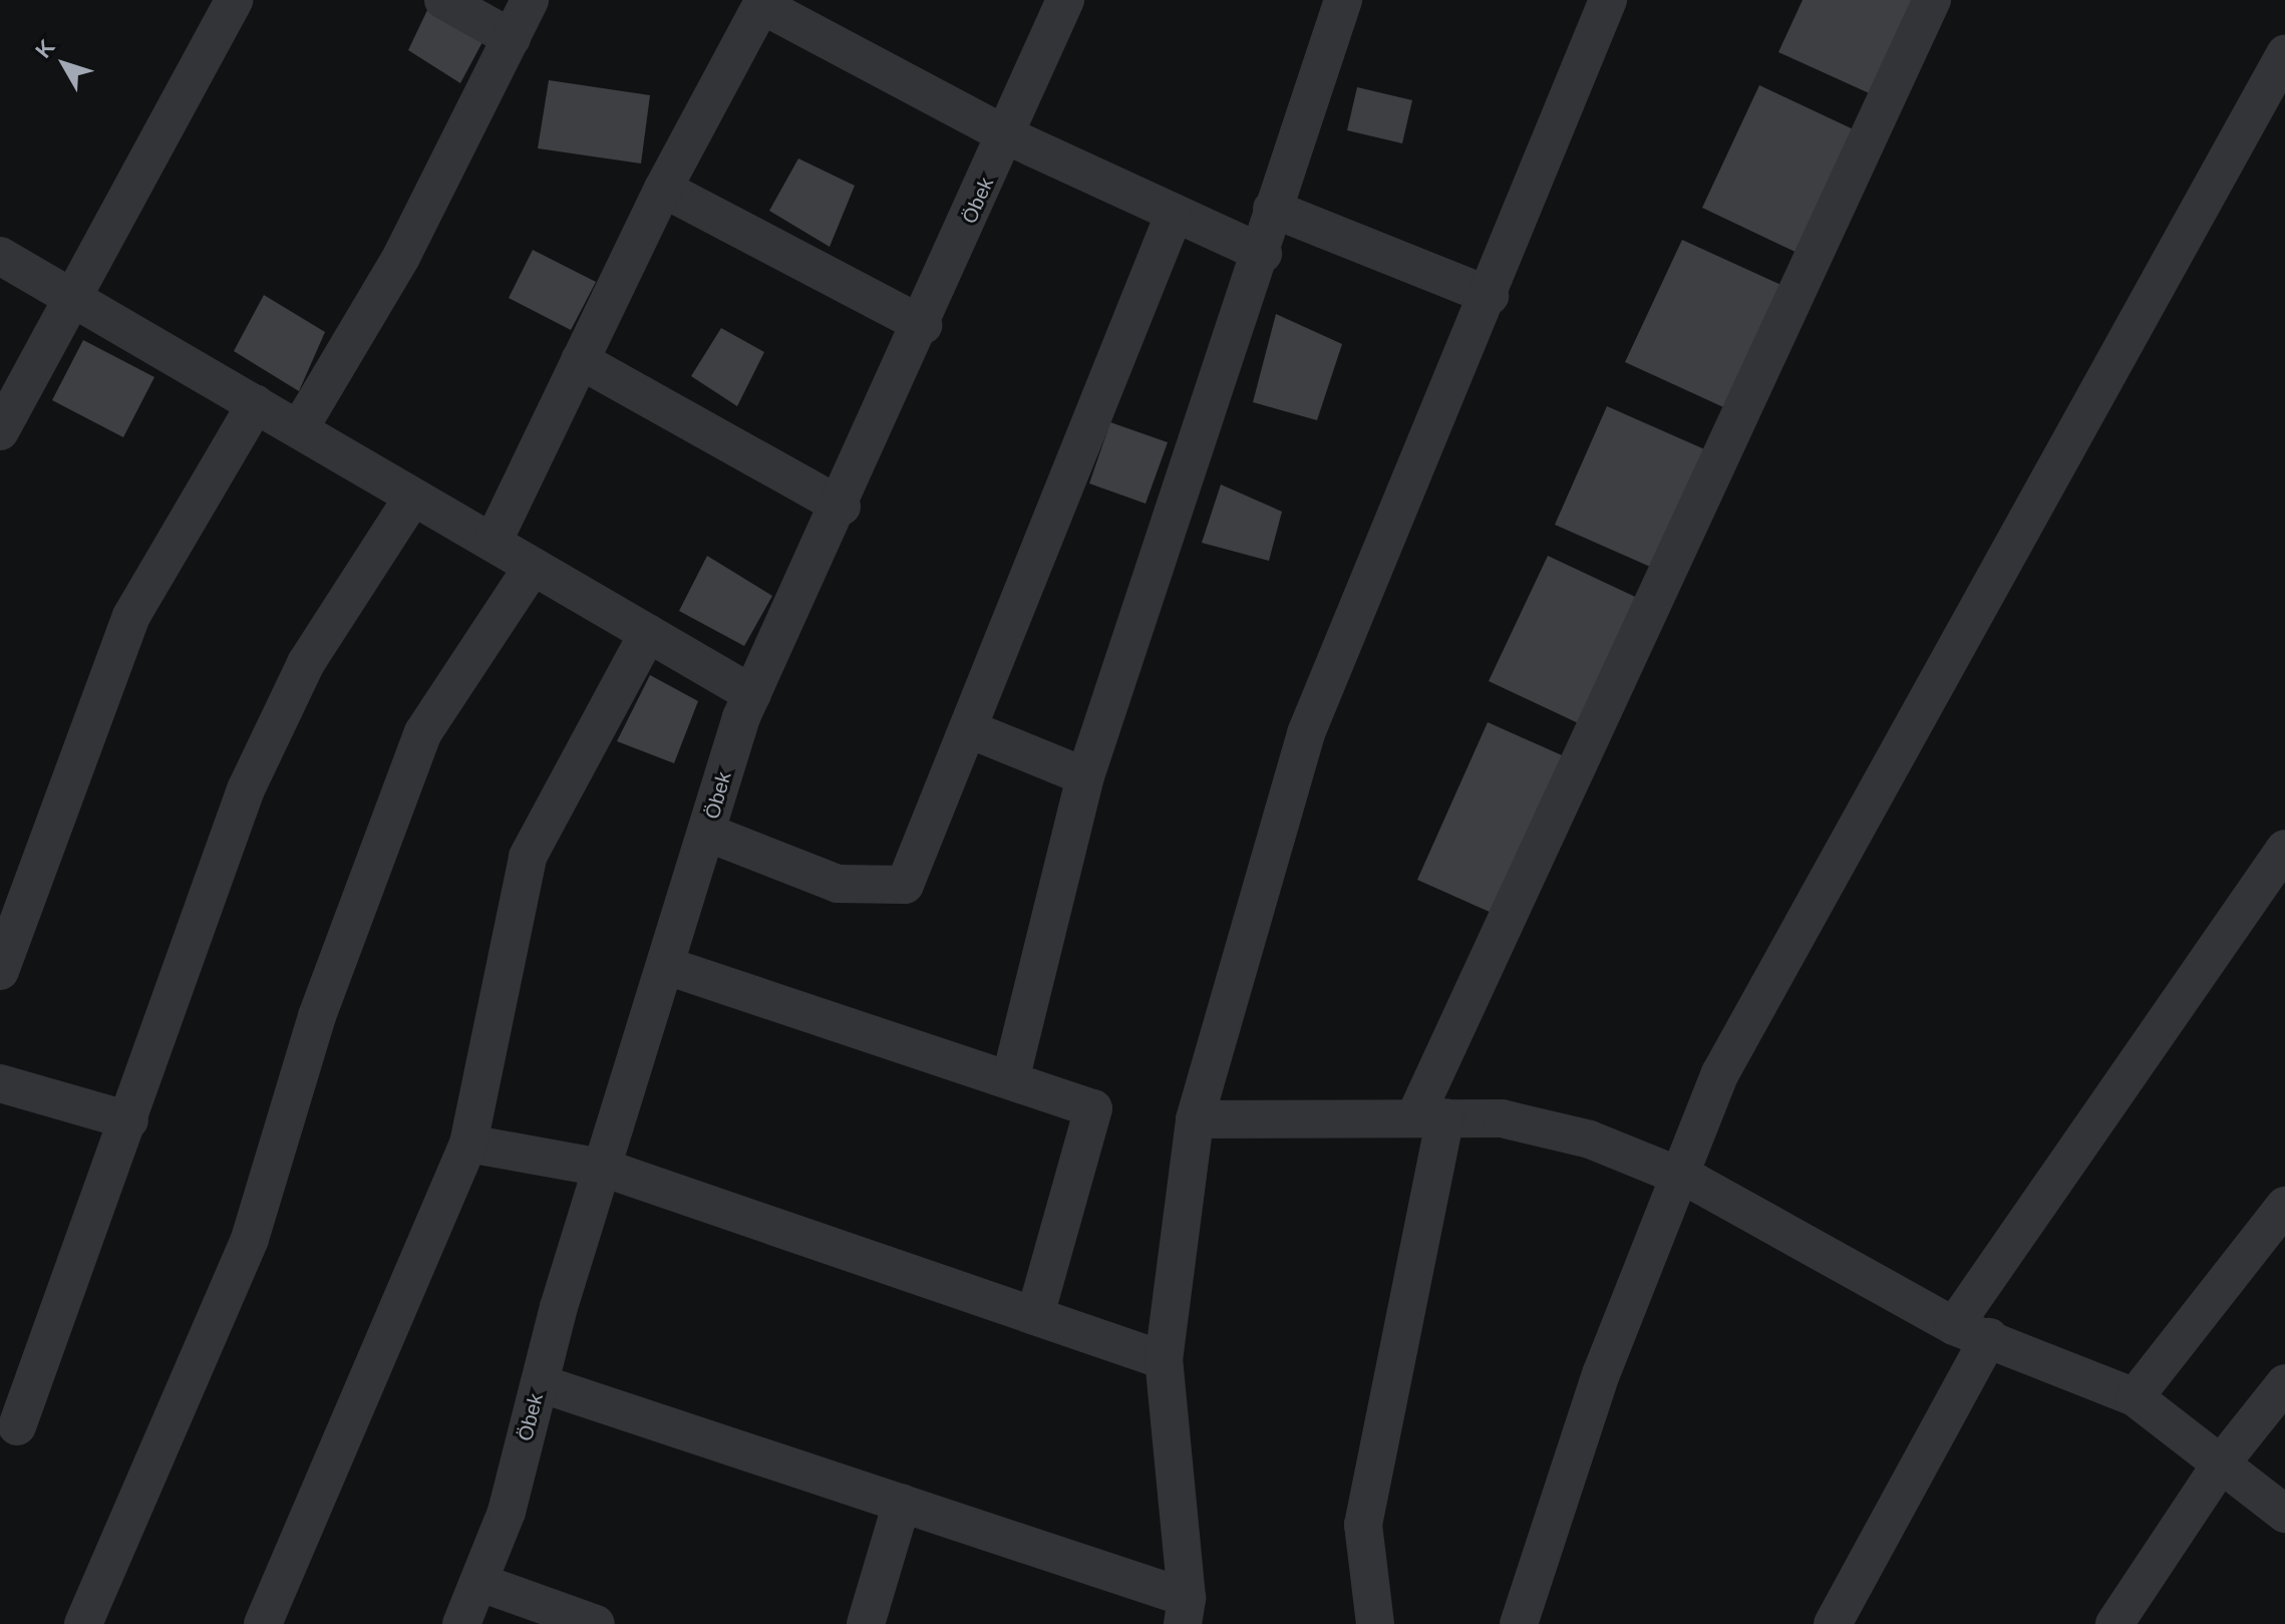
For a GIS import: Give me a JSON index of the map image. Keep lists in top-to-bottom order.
{
  "streets": {
    "street": ["Öbek"]
  },
  "north": "top left"
}
